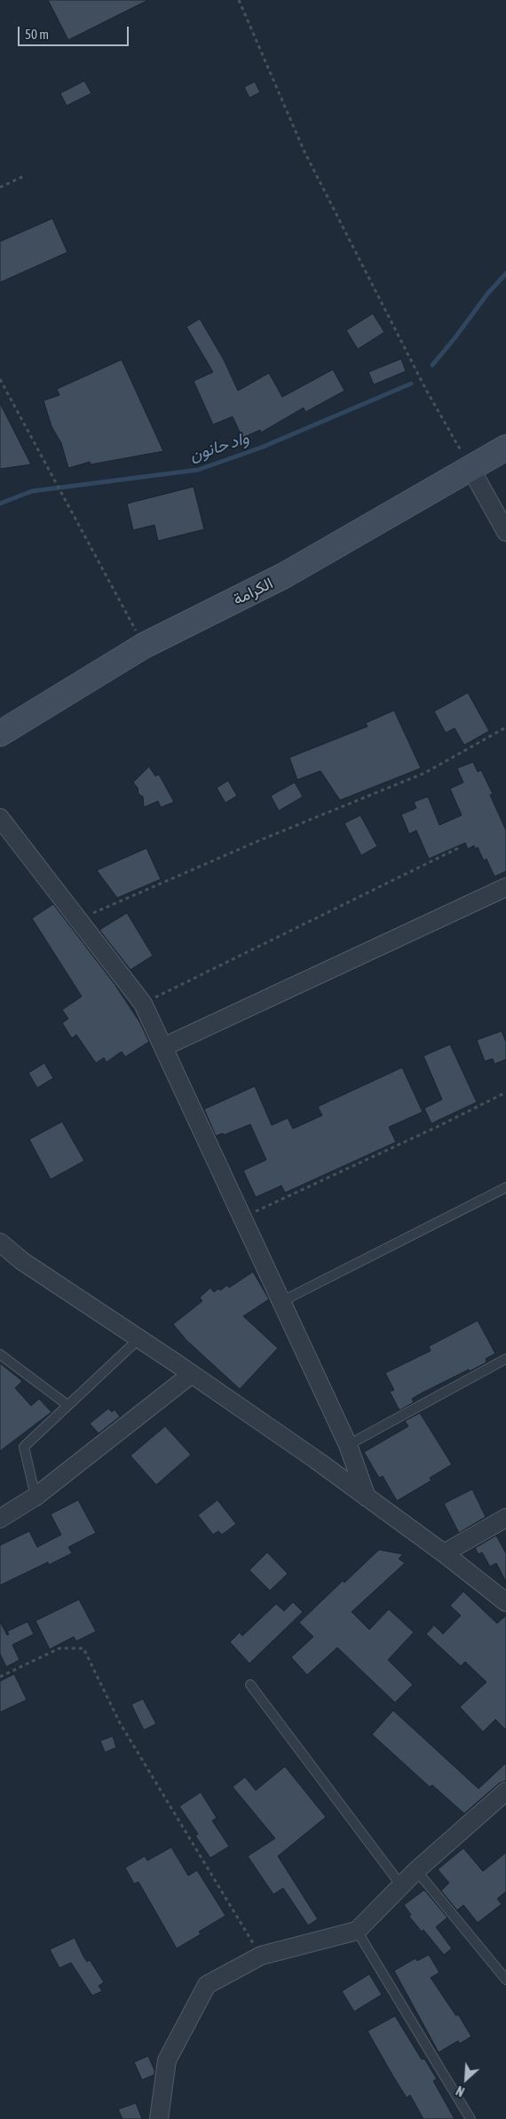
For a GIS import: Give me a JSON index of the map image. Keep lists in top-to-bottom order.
{
  "streets": {
    "main road": ["الكرامة"]
  },
  "water": ["واد حانون"],
  "scale_bar": "50 m",
  "north": "bottom left"
}
